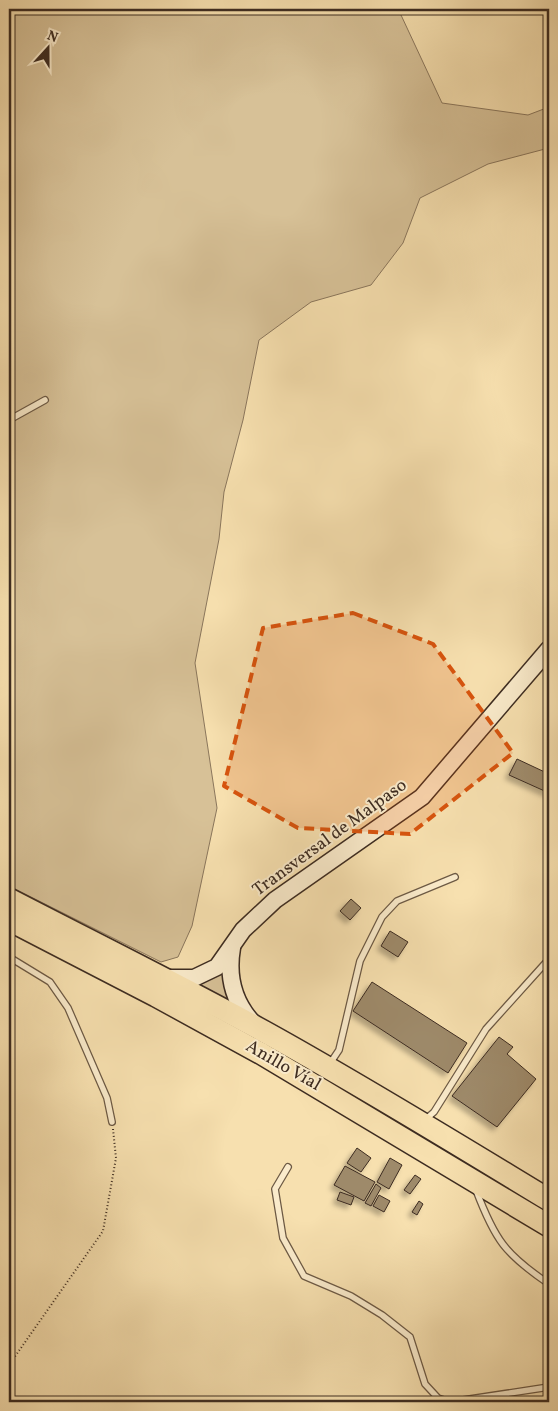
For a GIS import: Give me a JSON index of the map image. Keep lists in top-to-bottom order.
{
  "streets": {
    "highway": ["Anillo Víal"],
    "main road": ["Transversal de Malpaso"]
  },
  "crossings": [
    ["Transversal de Malpaso", "Anillo Víal"]
  ],
  "north": "top"
}
